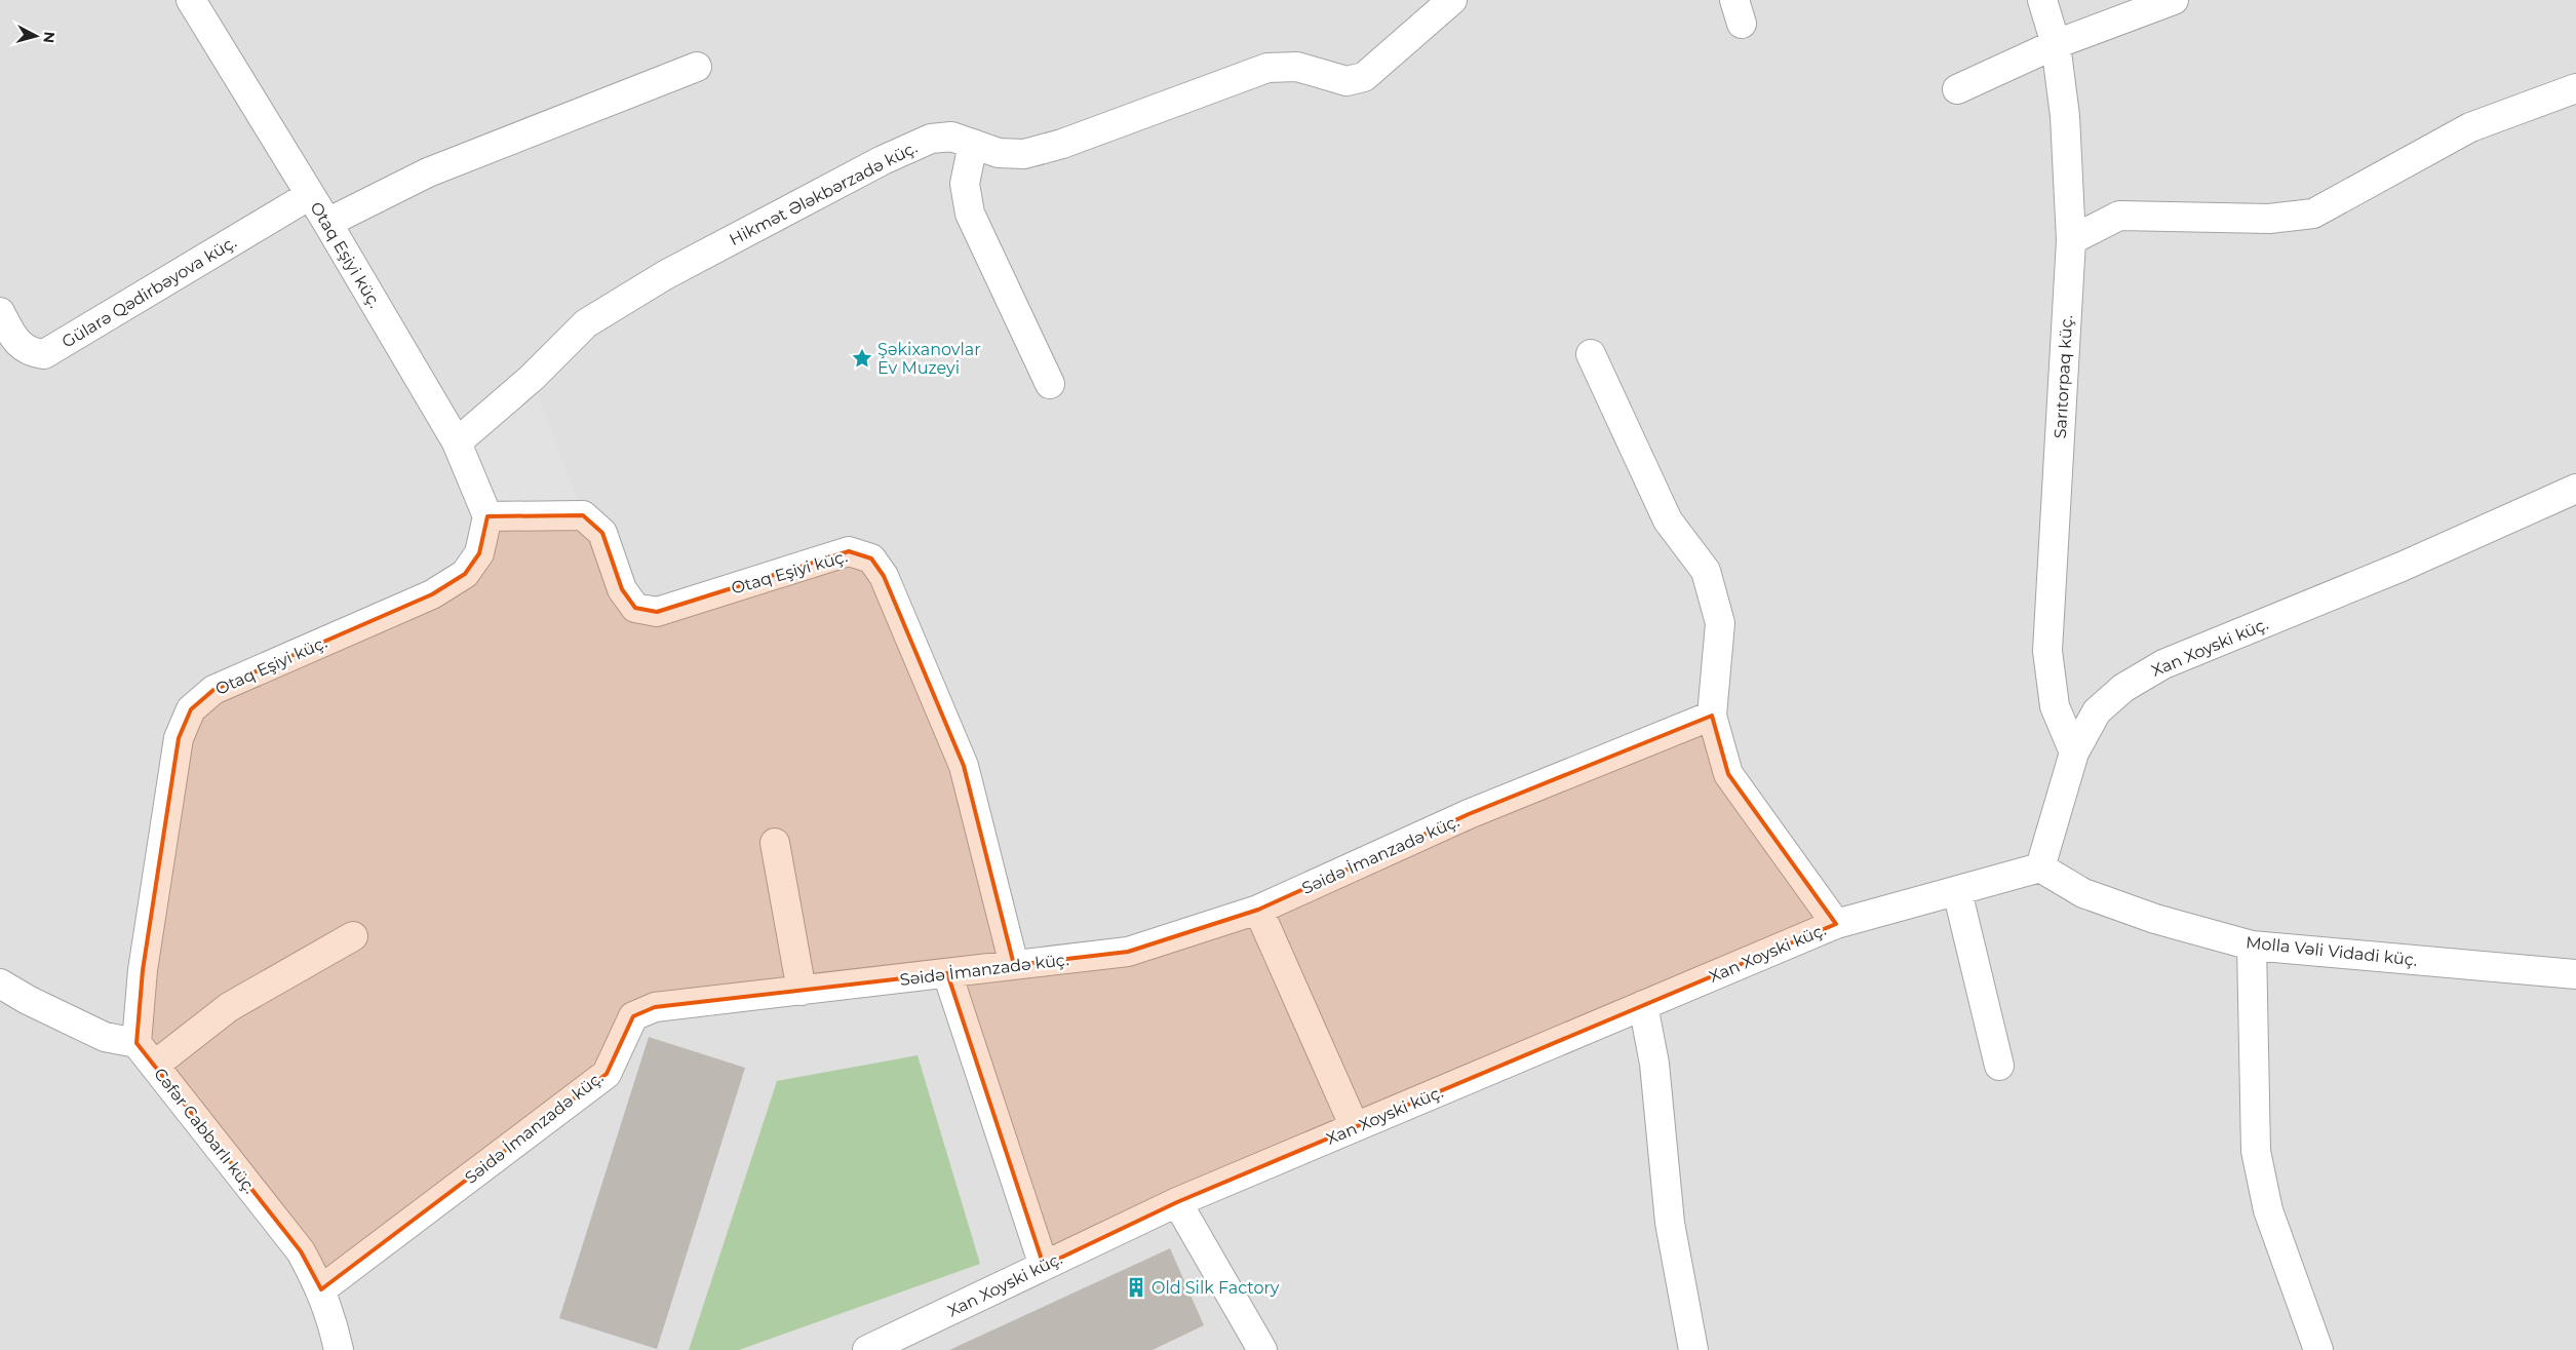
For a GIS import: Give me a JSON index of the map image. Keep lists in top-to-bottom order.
{
  "streets": {
    "street": [
      "Hikmət Ələkbərzadə küç.",
      "Otaq Eşiyi küç.",
      "Gülarə Qədirbəyova küç.",
      "Sarıtorpaq küç.",
      "Xan Xoyski küç.",
      "Səidə İmanzadə küç.",
      "Molla Vəli Vidadi küç.",
      "Cəfər Cabbarlı küç."
    ]
  },
  "crossings": [
    ["Hikmət Ələkbərzadə küç.", "Otaq Eşiyi küç."],
    ["Otaq Eşiyi küç.", "Gülarə Qədirbəyova küç."],
    ["Otaq Eşiyi küç.", "Səidə İmanzadə küç."],
    ["Otaq Eşiyi küç.", "Cəfər Cabbarlı küç."],
    ["Sarıtorpaq küç.", "Xan Xoyski küç."],
    ["Xan Xoyski küç.", "Molla Vəli Vidadi küç."],
    ["Səidə İmanzadə küç.", "Cəfər Cabbarlı küç."]
  ],
  "places": {
    "place": ["Şəkixanovlar Ev Muzeyi"],
    "building": ["Old Silk Factory"]
  },
  "north": "right"
}
